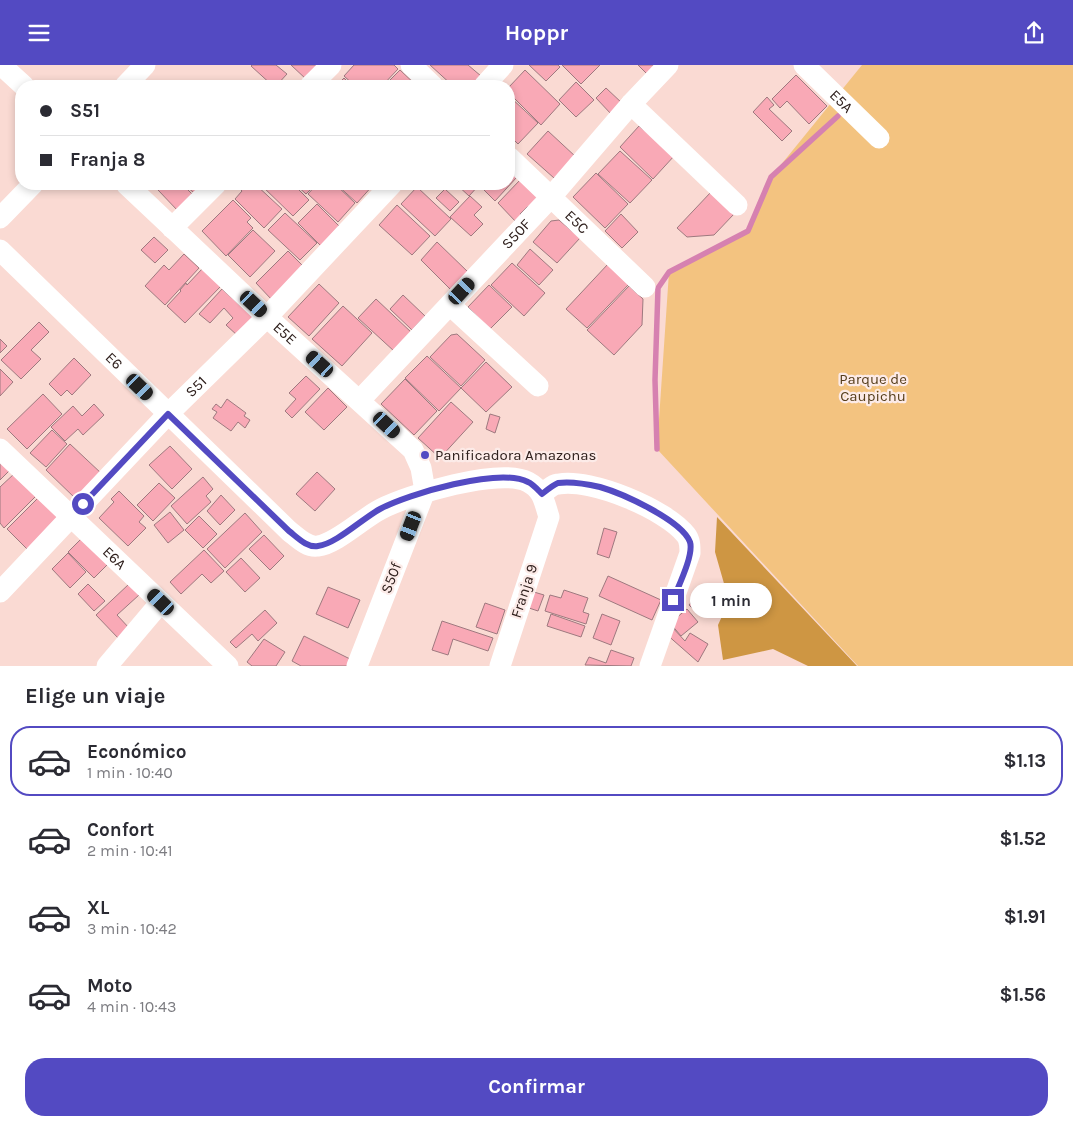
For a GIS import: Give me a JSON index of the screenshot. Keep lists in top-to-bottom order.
{
  "streets": {
    "street": [
      "E5A",
      "E5C",
      "S50F",
      "E5E",
      "E6",
      "S51",
      "E6A",
      "S50f",
      "Franja 9"
    ]
  },
  "crossings": [
    ["E5C", "S50F"],
    ["S50F", "E5E"],
    ["E5E", "E6"],
    ["E5E", "S51"],
    ["E5E", "S50f"],
    ["E6", "S51"],
    ["E6", "S50f"],
    ["S51", "E6A"]
  ],
  "parks": ["Parque de Caupichu"],
  "places": ["Panificadora Amazonas"],
  "page": {
    "header": "Hoppr",
    "banner": ["S51", "Franja 8"],
    "bubble": "1 min",
    "heading": "Elige un viaje",
    "list": [
      {
        "name": "Económico",
        "note": "1 min · 10:40",
        "value": "$1.13"
      },
      {
        "name": "Confort",
        "note": "2 min · 10:41",
        "value": "$1.52"
      },
      {
        "name": "XL",
        "note": "3 min · 10:42",
        "value": "$1.91"
      },
      {
        "name": "Moto",
        "note": "4 min · 10:43",
        "value": "$1.56"
      }
    ],
    "buttons": "Confirmar"
  }
}
